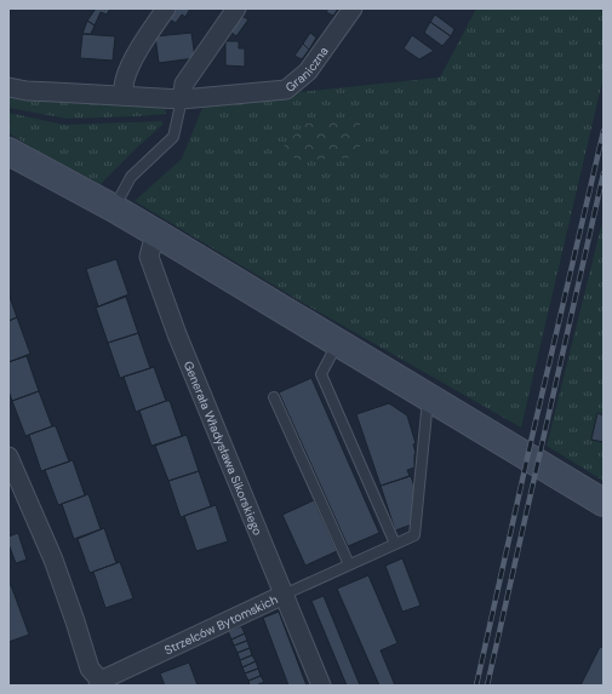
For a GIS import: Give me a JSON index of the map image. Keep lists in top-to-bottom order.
{
  "streets": {
    "street": ["Graniczna", "Generała Władysława Sikorskiego", "Strzelców Bytomskich"]
  },
  "crossings": [
    ["Generała Władysława Sikorskiego", "Strzelców Bytomskich"]
  ]
}
